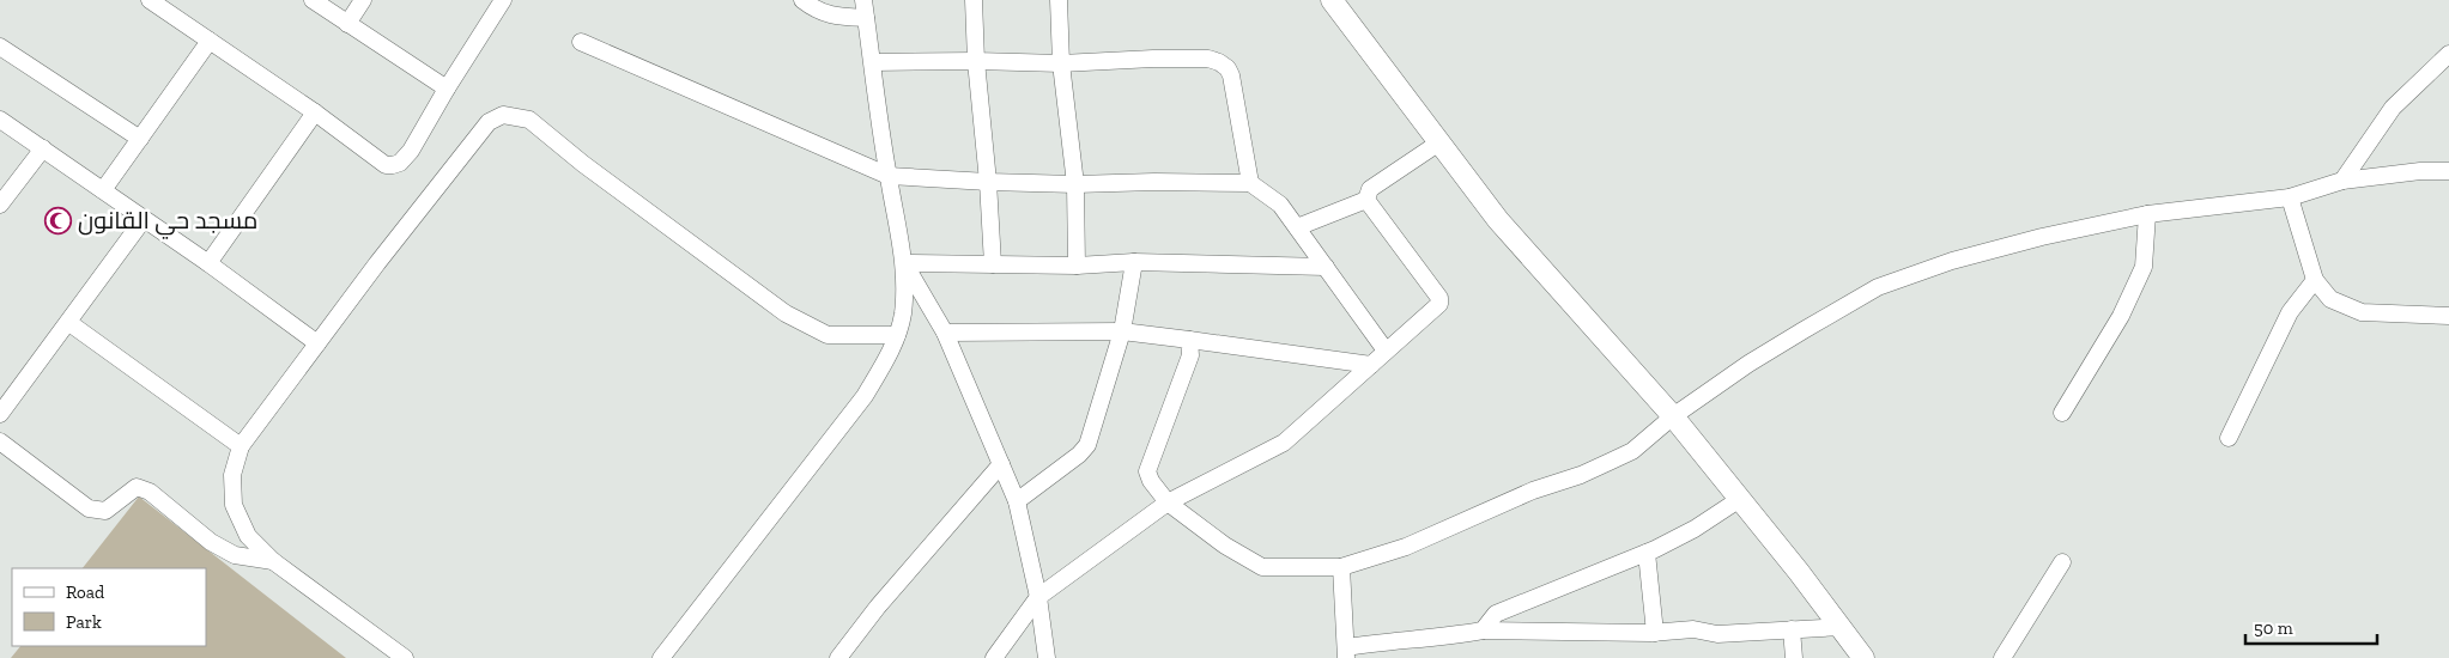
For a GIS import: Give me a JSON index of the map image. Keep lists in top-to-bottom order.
{
  "places": {
    "mosque": ["مسجد حي القانون"]
  },
  "legend": ["Road", "Park"],
  "scale_bar": "50 m"
}
